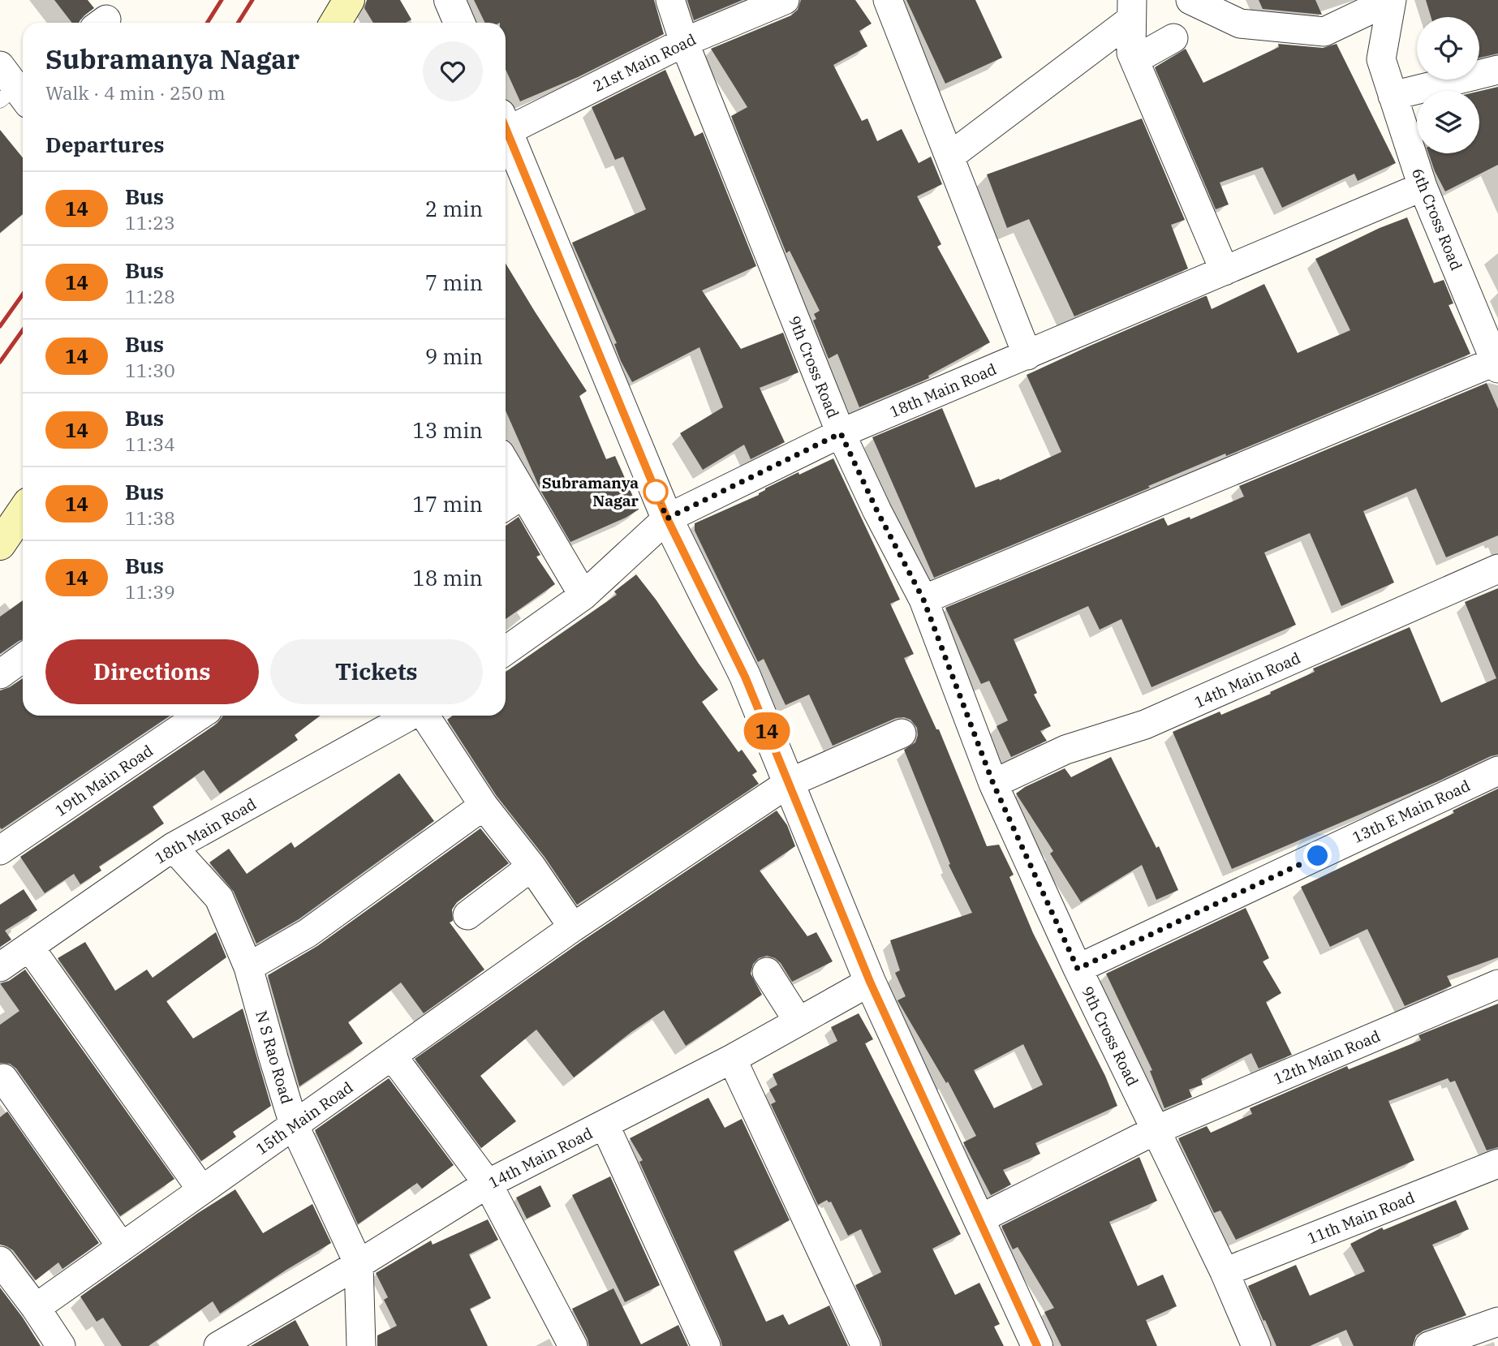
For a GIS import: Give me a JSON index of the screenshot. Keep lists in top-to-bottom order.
{
  "streets": {
    "street": [
      "21st Main Road",
      "6th Cross Road",
      "9th Cross Road",
      "18th Main Road",
      "14th Main Road",
      "19th Main Road",
      "13th E Main Road",
      "N S Rao Road",
      "12th Main Road",
      "15th Main Road",
      "11th Main Road"
    ]
  },
  "crossings": [
    ["21st Main Road", "9th Cross Road"],
    ["6th Cross Road", "18th Main Road"],
    ["9th Cross Road", "18th Main Road"],
    ["9th Cross Road", "14th Main Road"],
    ["9th Cross Road", "13th E Main Road"],
    ["9th Cross Road", "12th Main Road"],
    ["9th Cross Road", "11th Main Road"],
    ["18th Main Road", "N S Rao Road"],
    ["14th Main Road", "N S Rao Road"],
    ["N S Rao Road", "15th Main Road"]
  ],
  "places": ["Subramanya Nagar"],
  "lines": ["bus line 14"],
  "page": {
    "on_map": "14",
    "heading": [
      ["Subramanya Nagar", "Walk · 4 min · 250 m"],
      "Departures"
    ],
    "list": [
      {
        "mark": "14",
        "name": "Bus",
        "note": "11:23",
        "value": "2 min"
      },
      {
        "mark": "14",
        "name": "Bus",
        "note": "11:28",
        "value": "7 min"
      },
      {
        "mark": "14",
        "name": "Bus",
        "note": "11:30",
        "value": "9 min"
      },
      {
        "mark": "14",
        "name": "Bus",
        "note": "11:34",
        "value": "13 min"
      },
      {
        "mark": "14",
        "name": "Bus",
        "note": "11:38",
        "value": "17 min"
      },
      {
        "mark": "14",
        "name": "Bus",
        "note": "11:39",
        "value": "18 min"
      }
    ],
    "buttons": ["Directions", "Tickets"]
  }
}
